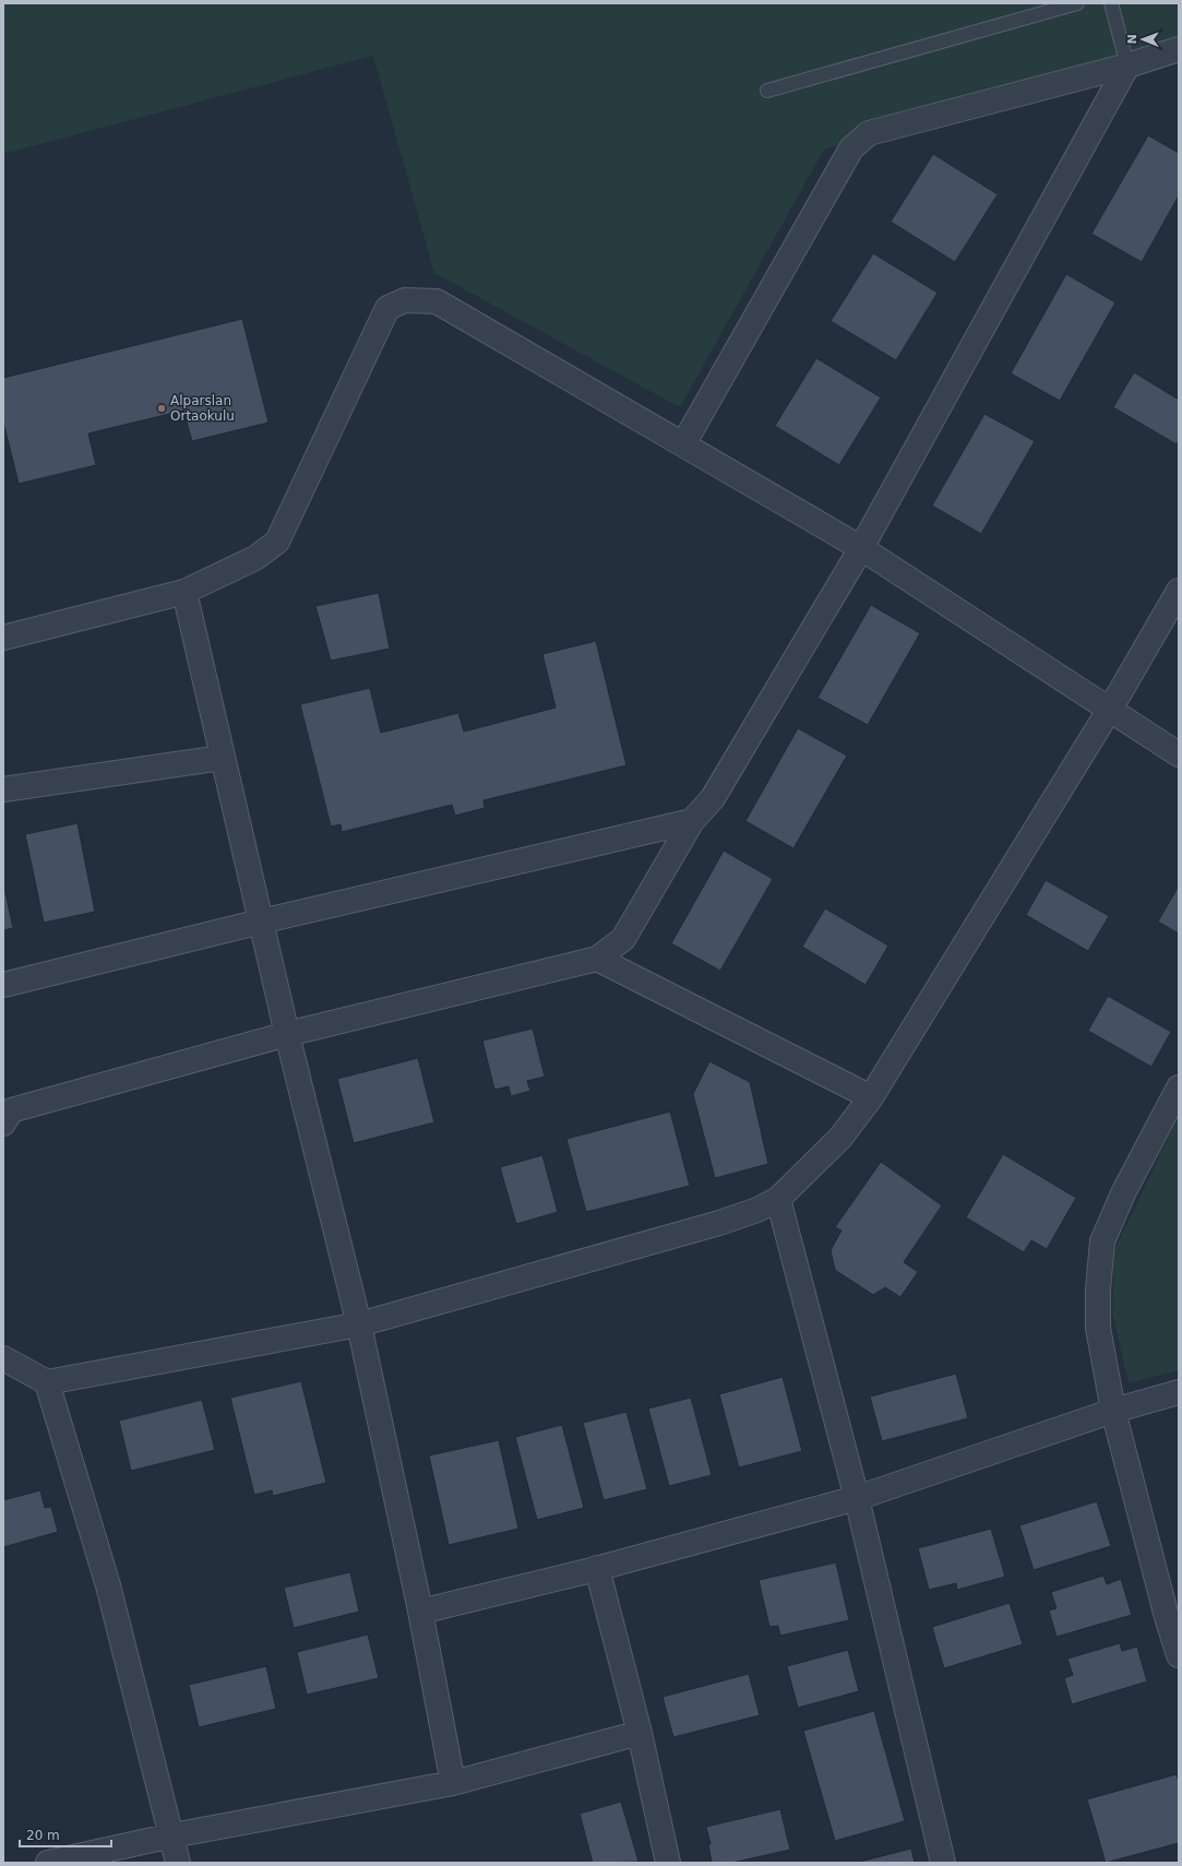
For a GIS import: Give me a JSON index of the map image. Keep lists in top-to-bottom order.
{
  "places": ["Alparslan Ortaokulu"],
  "scale_bar": "20 m",
  "north": "left"
}
